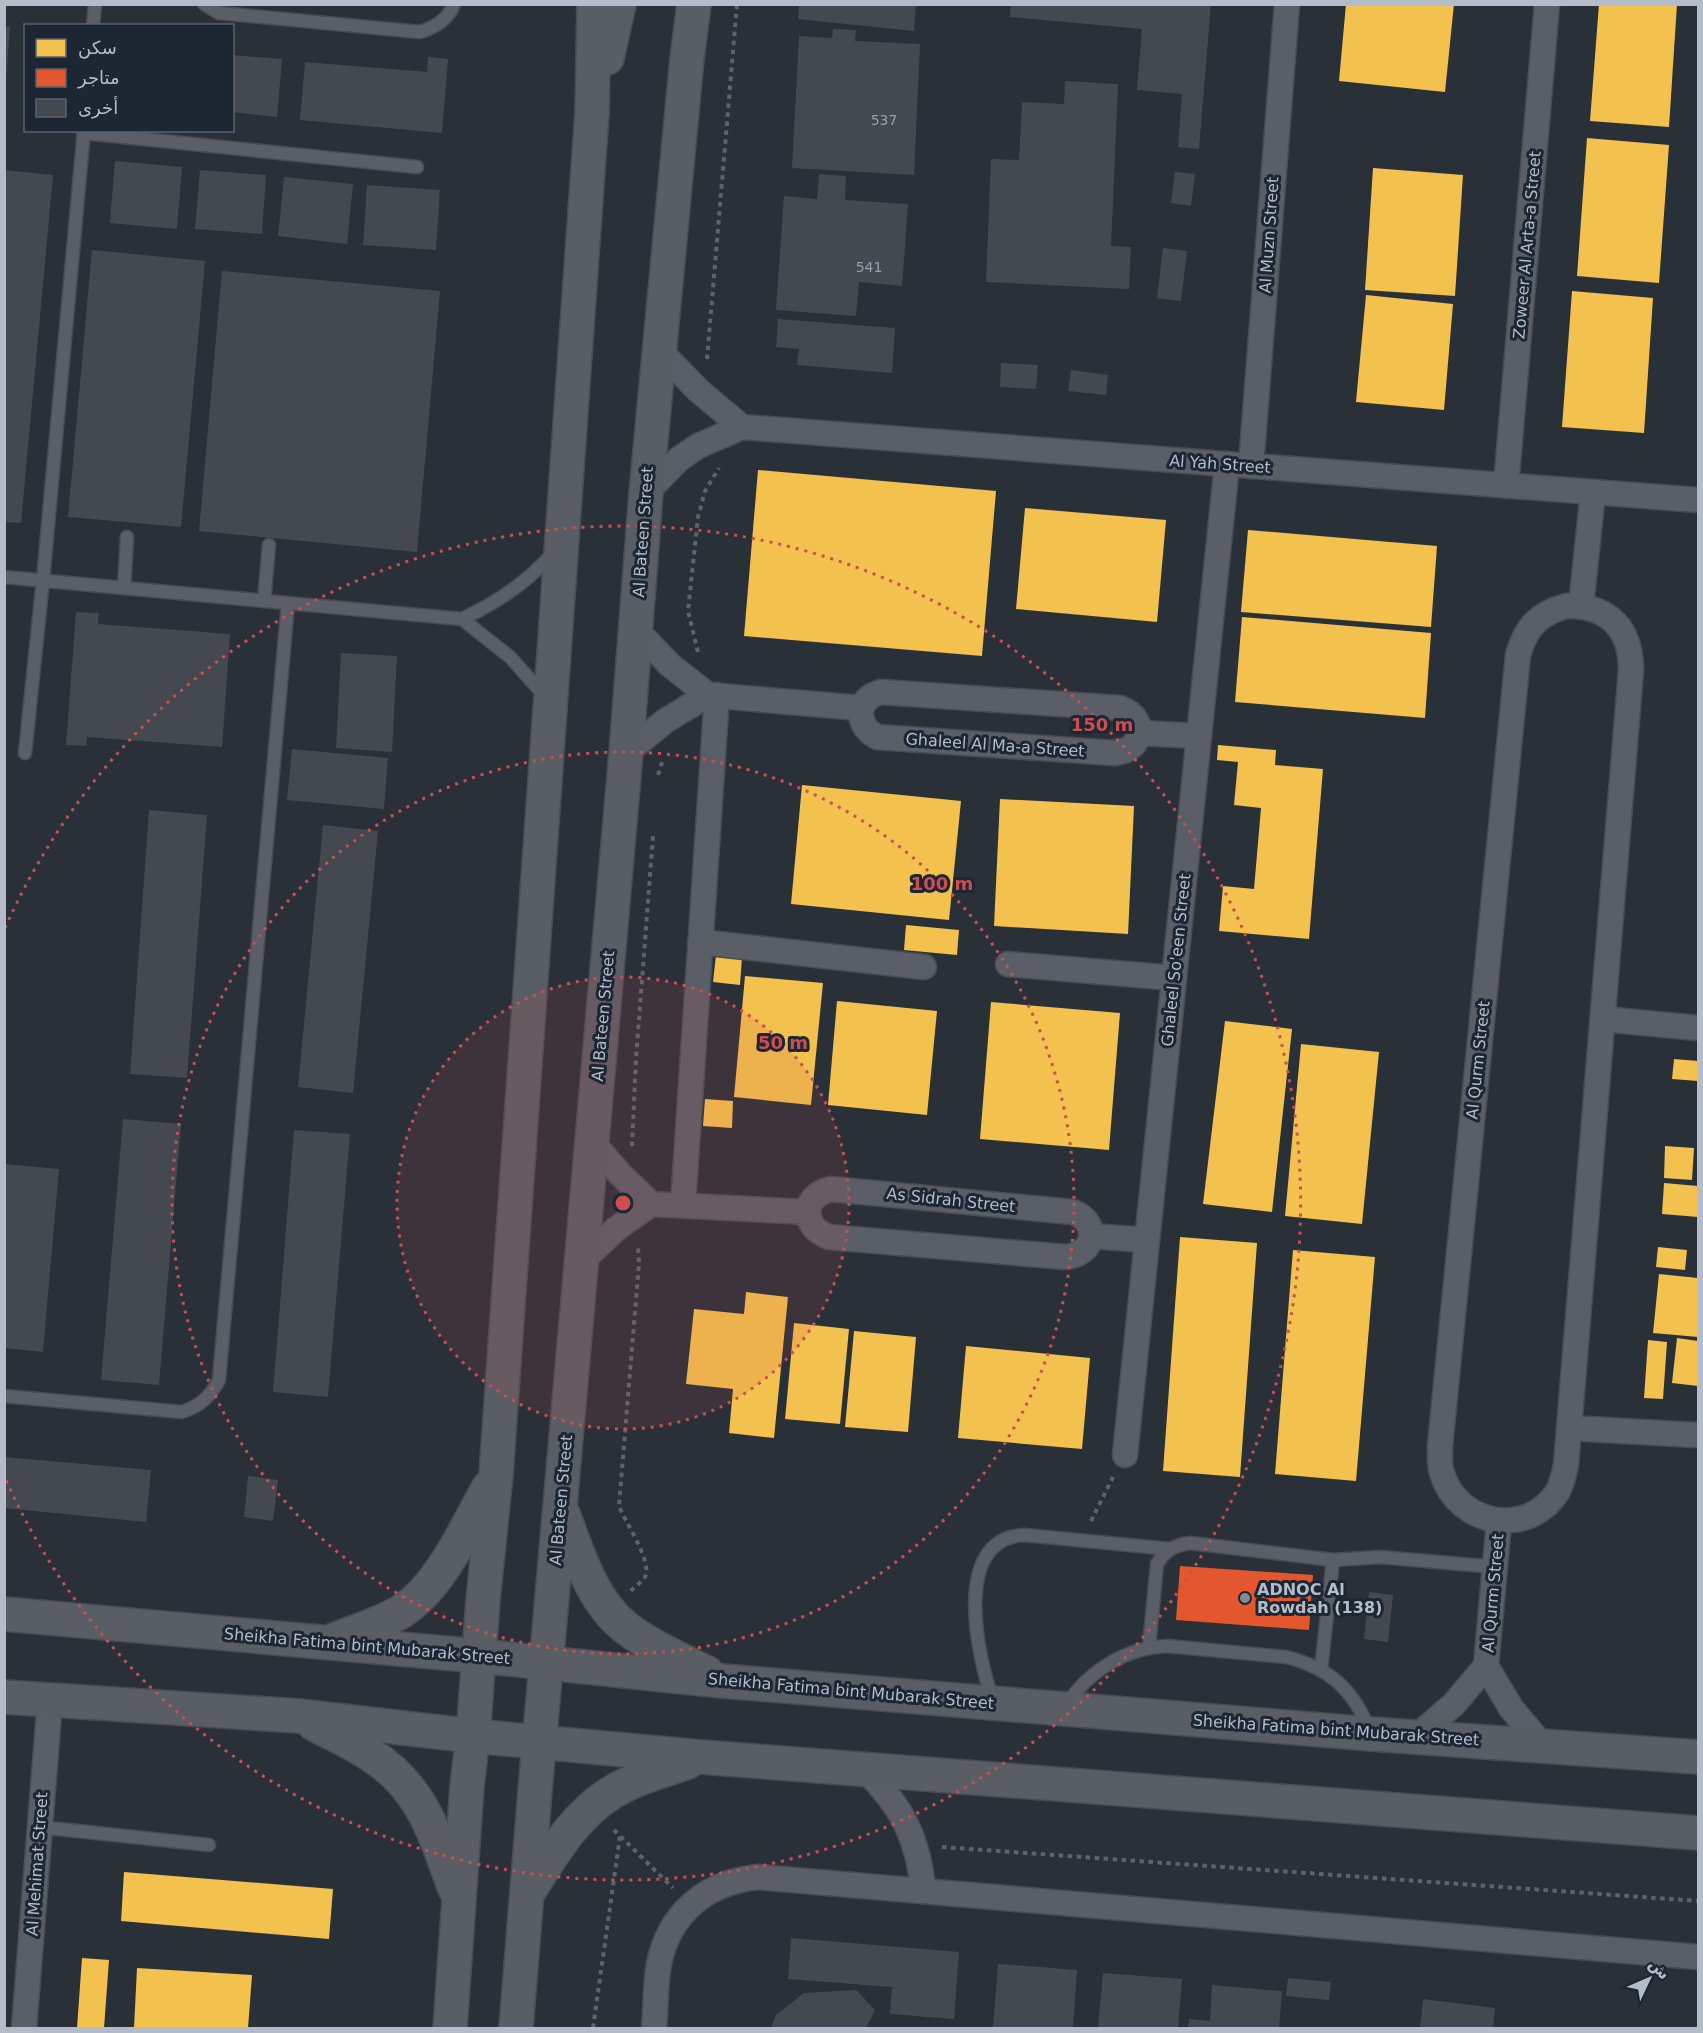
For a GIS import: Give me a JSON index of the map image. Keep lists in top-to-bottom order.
{
  "streets": {
    "main road": ["Al Bateen Street", "Sheikha Fatima bint Mubarak Street"],
    "street": [
      "Al Muzn Street",
      "Zoweer Al Arta-a Street",
      "Al Yah Street",
      "Ghaleel Al Ma-a Street",
      "Ghaleel So'een Street",
      "Al Qurm Street",
      "As Sidrah Street",
      "Al Mehimat Street"
    ]
  },
  "crossings": [
    ["Al Muzn Street", "Al Yah Street"],
    ["Zoweer Al Arta-a Street", "Al Yah Street"],
    ["Al Yah Street", "Al Bateen Street"],
    ["Al Yah Street", "Ghaleel So'een Street"],
    ["Al Bateen Street", "Sheikha Fatima bint Mubarak Street"],
    ["Al Qurm Street", "Sheikha Fatima bint Mubarak Street"]
  ],
  "places": ["ADNOC Al Rowdah (138)"],
  "house_numbers": ["537", "541"],
  "legend": ["سكن", "متاجر", "أخرى"],
  "north": "top right",
  "rings": ["150 m", "100 m", "50 m"]
}
